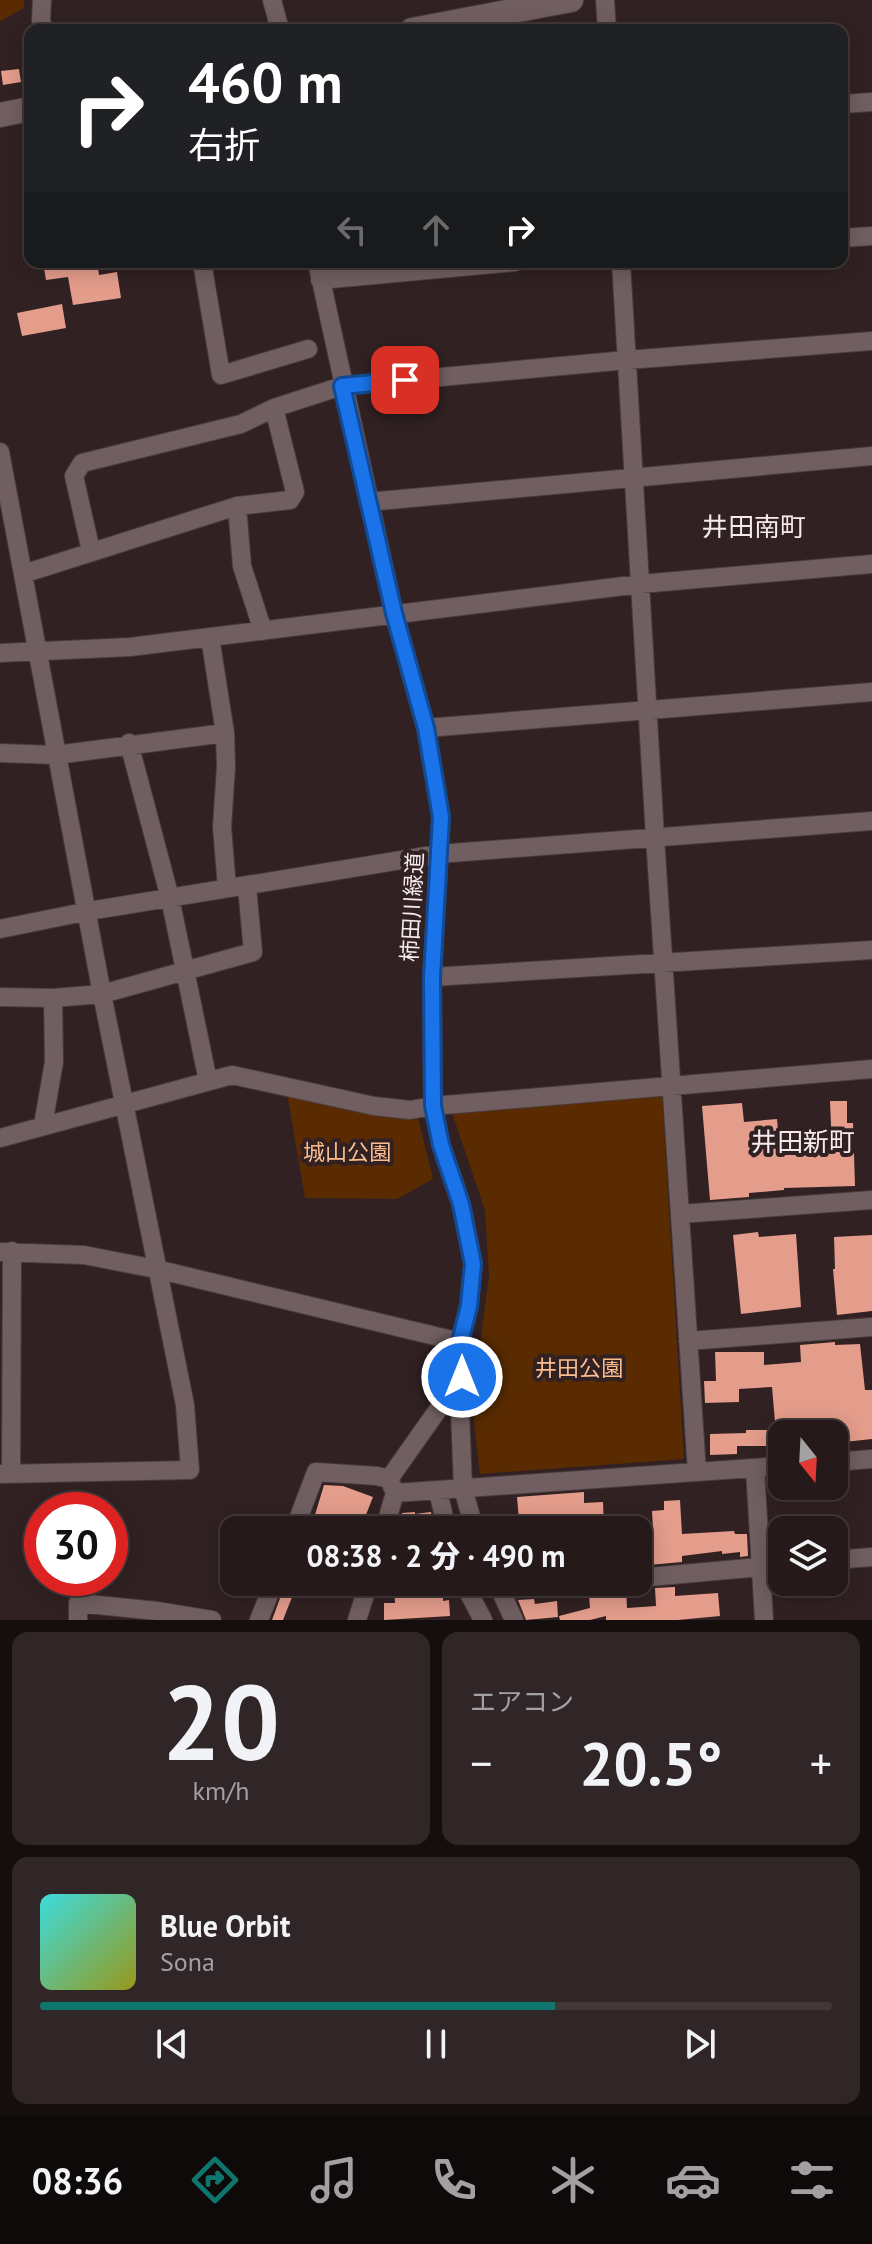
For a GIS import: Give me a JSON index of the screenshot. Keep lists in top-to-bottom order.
{
  "streets": {
    "street": ["柿田川緑道"]
  },
  "districts": ["井田南町", "井田新町"],
  "parks": ["城山公園", "井田公園"],
  "north": "bottom",
  "page": {
    "turn": ["460 m", "右折"],
    "limit": "30",
    "trip": "08:38 · 2 分 · 490 m",
    "tile": [
      ["20", "km/h"],
      "エアコン"
    ],
    "heat": ["−", "20.5°", "+"],
    "song": ["Blue Orbit", "Sona"],
    "tabs": "08:36"
  }
}
